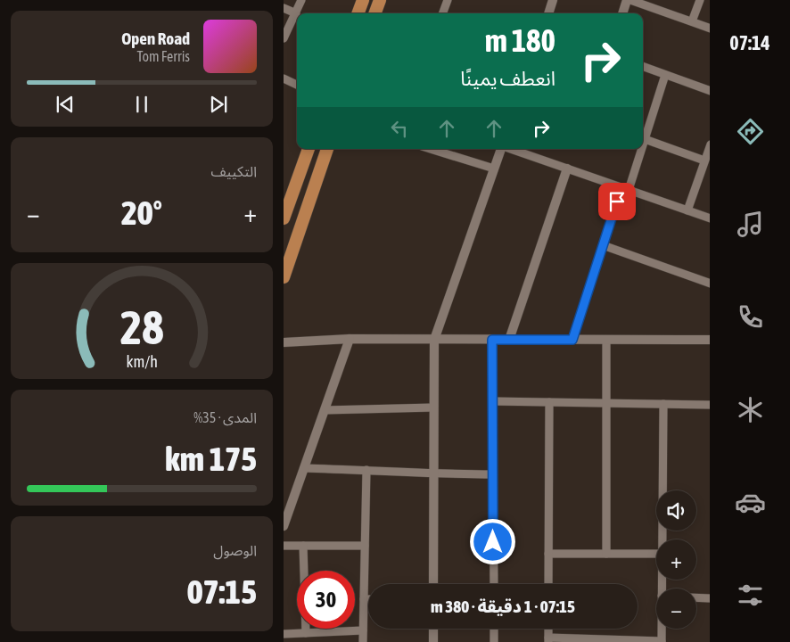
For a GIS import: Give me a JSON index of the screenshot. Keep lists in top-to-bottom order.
{
  "page": {
    "tabs": "07:14",
    "turn": ["180 m", "انعطف يمينًا"],
    "song": ["Open Road", "Tom Ferris"],
    "tile": [
      "التكييف",
      ["المدى · 35%", "175 km"],
      ["الوصول", "07:15"]
    ],
    "heat": ["−", "20°", "+"],
    "map_buttons": ["+", "−"],
    "limit": "30",
    "trip": "07:15 · 1 دقيقة · 380 m",
    "gauge": ["28", "km/h"]
  }
}
